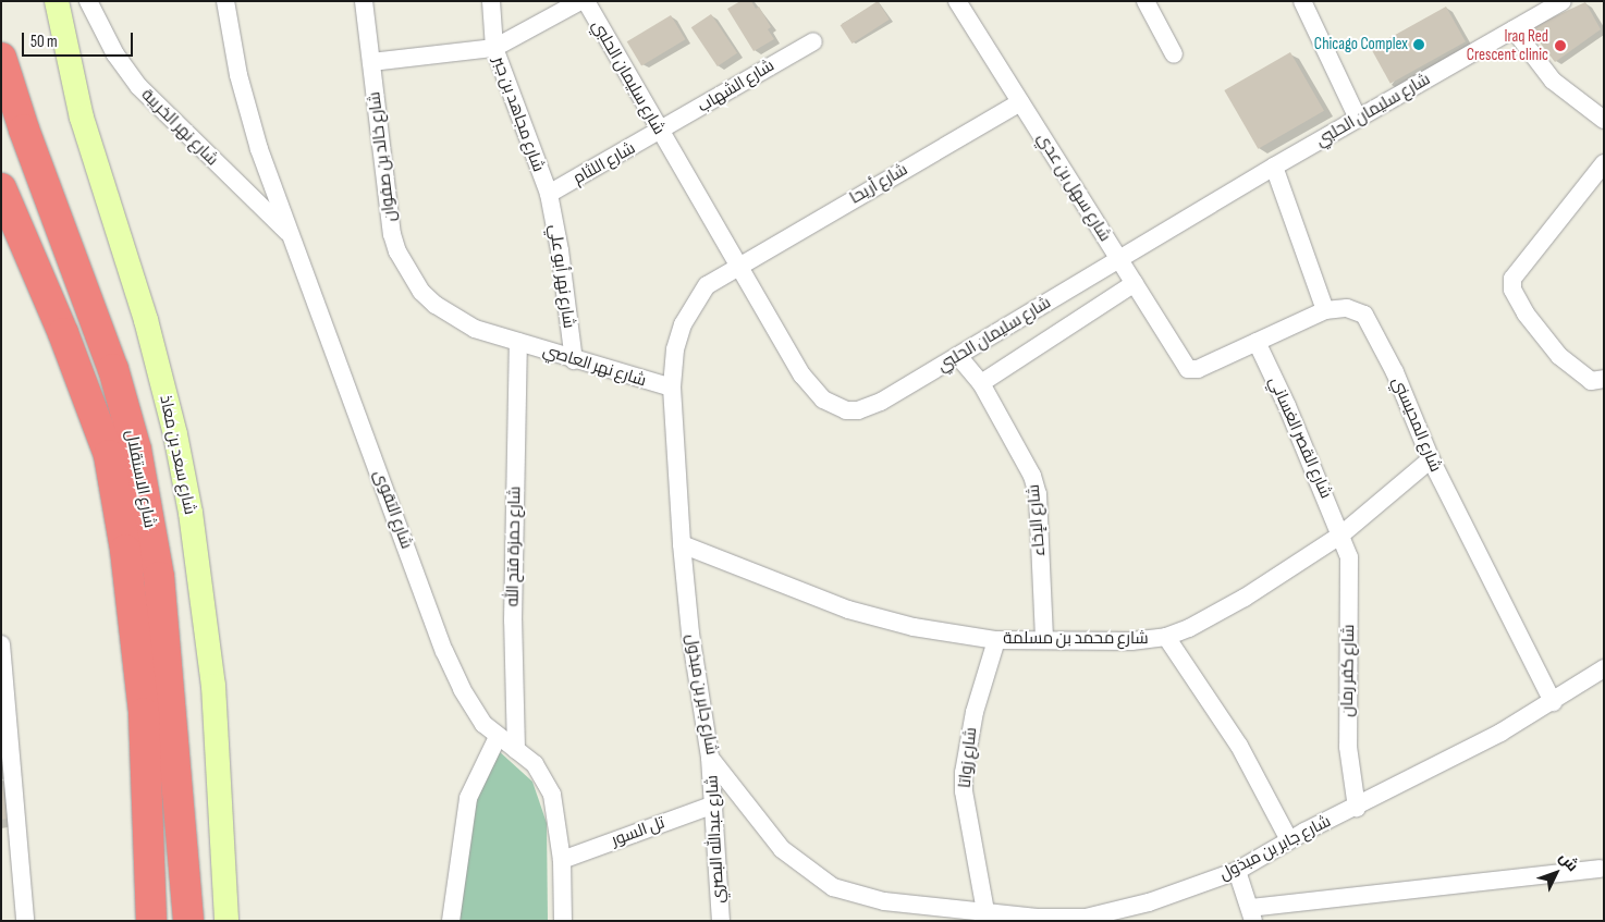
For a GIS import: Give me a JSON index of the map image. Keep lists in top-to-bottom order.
{
  "streets": {
    "highway": ["شارع الاستقلال"],
    "street": [
      "شارع سليمان الحلبي",
      "شارع الشهاب",
      "شارع مجاهد بن جبر",
      "شارع نهر الخريبة",
      "شارع خالد بن صفوان",
      "شارع اللثام",
      "شارع أريحا",
      "شارع سهل بن عدي",
      "شارع نهر أبو علي",
      "شارع نهر العاصي",
      "شارع المحيسني",
      "شارع القصر الغساني",
      "شارع سعد بن معاذ",
      "شارع التقوى",
      "شارع الإخاء",
      "شارع حمزة فتح الله",
      "شارع محمد بن مسلمة",
      "شارع كفر رمان",
      "شارع جابر بن مبذول",
      "شارع زواتا",
      "تل السور",
      "شارع عبدالله البصري"
    ]
  },
  "crossings": [
    ["شارع سليمان الحلبي", "شارع الشهاب"],
    ["شارع سليمان الحلبي", "شارع اللثام"],
    ["شارع سليمان الحلبي", "شارع أريحا"],
    ["شارع سليمان الحلبي", "شارع سهل بن عدي"],
    ["شارع سليمان الحلبي", "شارع الإخاء"],
    ["شارع سليمان الحلبي", "شارع جابر بن مبذول"],
    ["شارع الشهاب", "شارع اللثام"],
    ["شارع مجاهد بن جبر", "شارع اللثام"],
    ["شارع مجاهد بن جبر", "شارع نهر أبو علي"],
    ["شارع نهر الخريبة", "شارع التقوى"],
    ["شارع خالد بن صفوان", "شارع نهر العاصي"],
    ["شارع خالد بن صفوان", "شارع حمزة فتح الله"],
    ["شارع اللثام", "شارع نهر أبو علي"],
    ["شارع أريحا", "شارع سهل بن عدي"],
    ["شارع أريحا", "شارع جابر بن مبذول"],
    ["شارع سهل بن عدي", "شارع المحيسني"],
    ["شارع نهر أبو علي", "شارع نهر العاصي"],
    ["شارع نهر العاصي", "شارع حمزة فتح الله"],
    ["شارع نهر العاصي", "شارع جابر بن مبذول"],
    ["شارع المحيسني", "شارع القصر الغساني"],
    ["شارع المحيسني", "شارع محمد بن مسلمة"],
    ["شارع المحيسني", "شارع جابر بن مبذول"],
    ["شارع القصر الغساني", "شارع محمد بن مسلمة"],
    ["شارع القصر الغساني", "شارع كفر رمان"],
    ["شارع التقوى", "شارع حمزة فتح الله"],
    ["شارع التقوى", "تل السور"],
    ["شارع الإخاء", "شارع محمد بن مسلمة"],
    ["شارع محمد بن مسلمة", "شارع كفر رمان"],
    ["شارع محمد بن مسلمة", "شارع جابر بن مبذول"],
    ["شارع محمد بن مسلمة", "شارع زواتا"],
    ["شارع كفر رمان", "شارع جابر بن مبذول"],
    ["شارع جابر بن مبذول", "شارع زواتا"],
    ["شارع جابر بن مبذول", "شارع عبدالله البصري"],
    ["تل السور", "شارع عبدالله البصري"]
  ],
  "places": ["Chicago Complex", "Iraq Red Crescent clinic"],
  "scale_bar": "50 m",
  "north": "top right"
}
